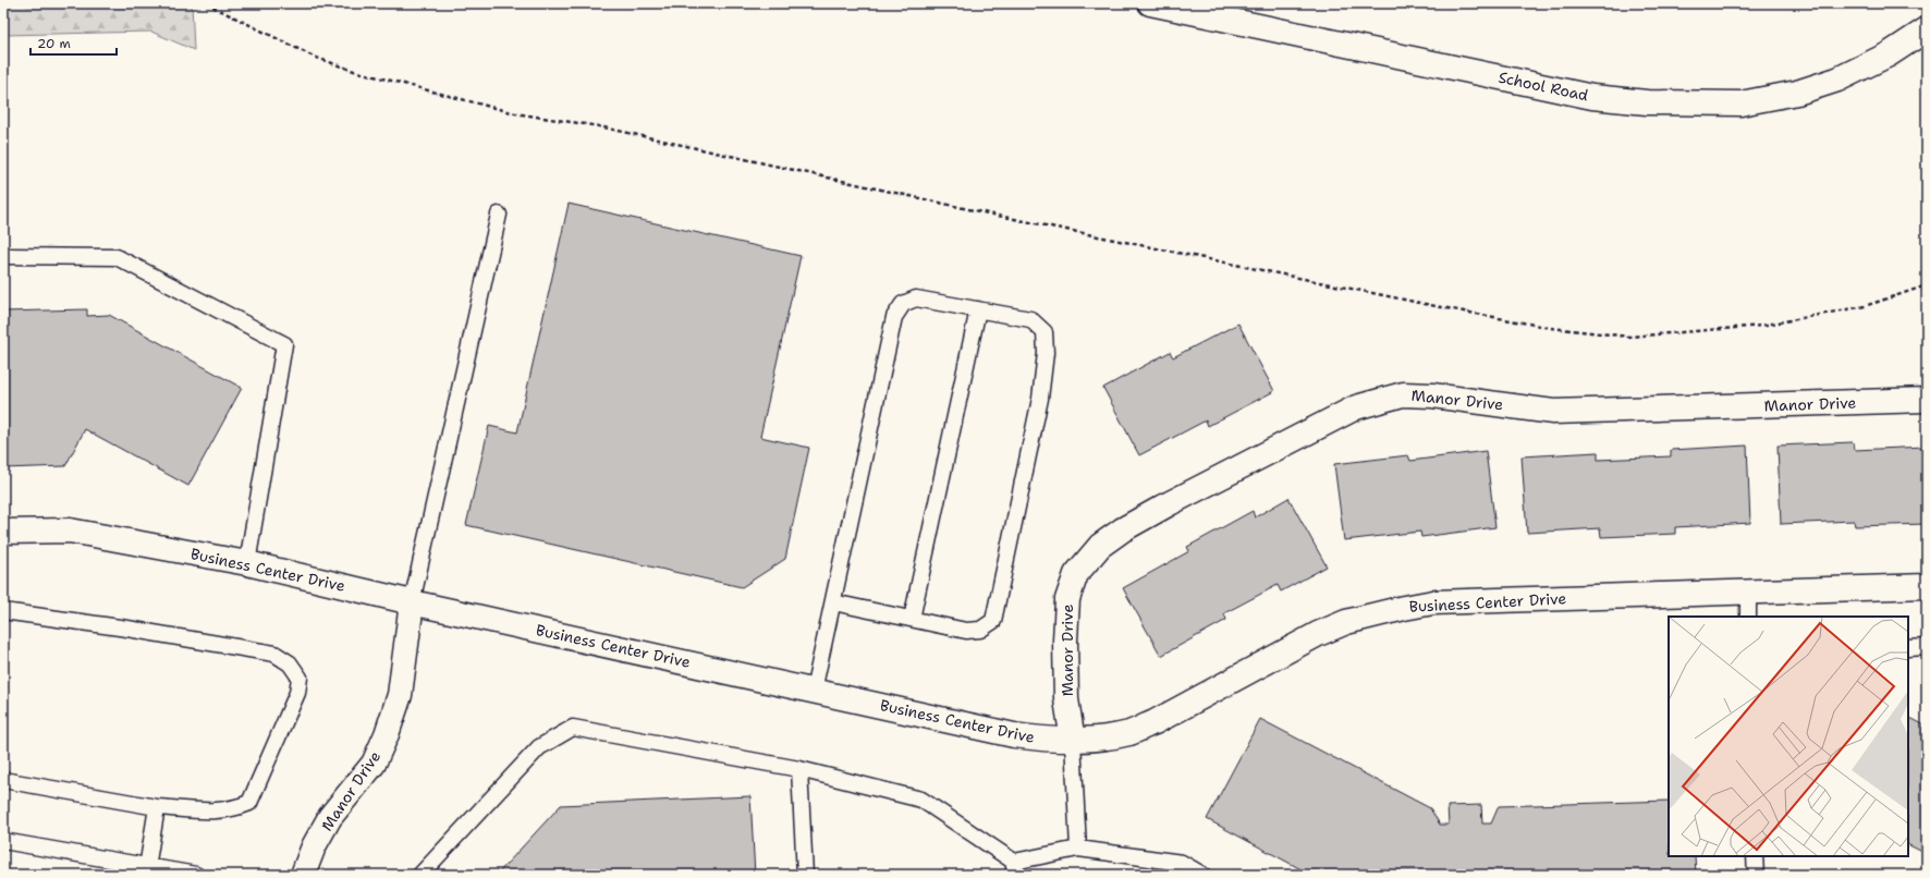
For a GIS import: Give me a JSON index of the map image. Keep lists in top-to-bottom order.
{
  "streets": {
    "street": ["School Road", "Manor Drive", "Business Center Drive"]
  },
  "crossings": [
    ["Manor Drive", "Business Center Drive"]
  ],
  "scale_bar": "20 m"
}
